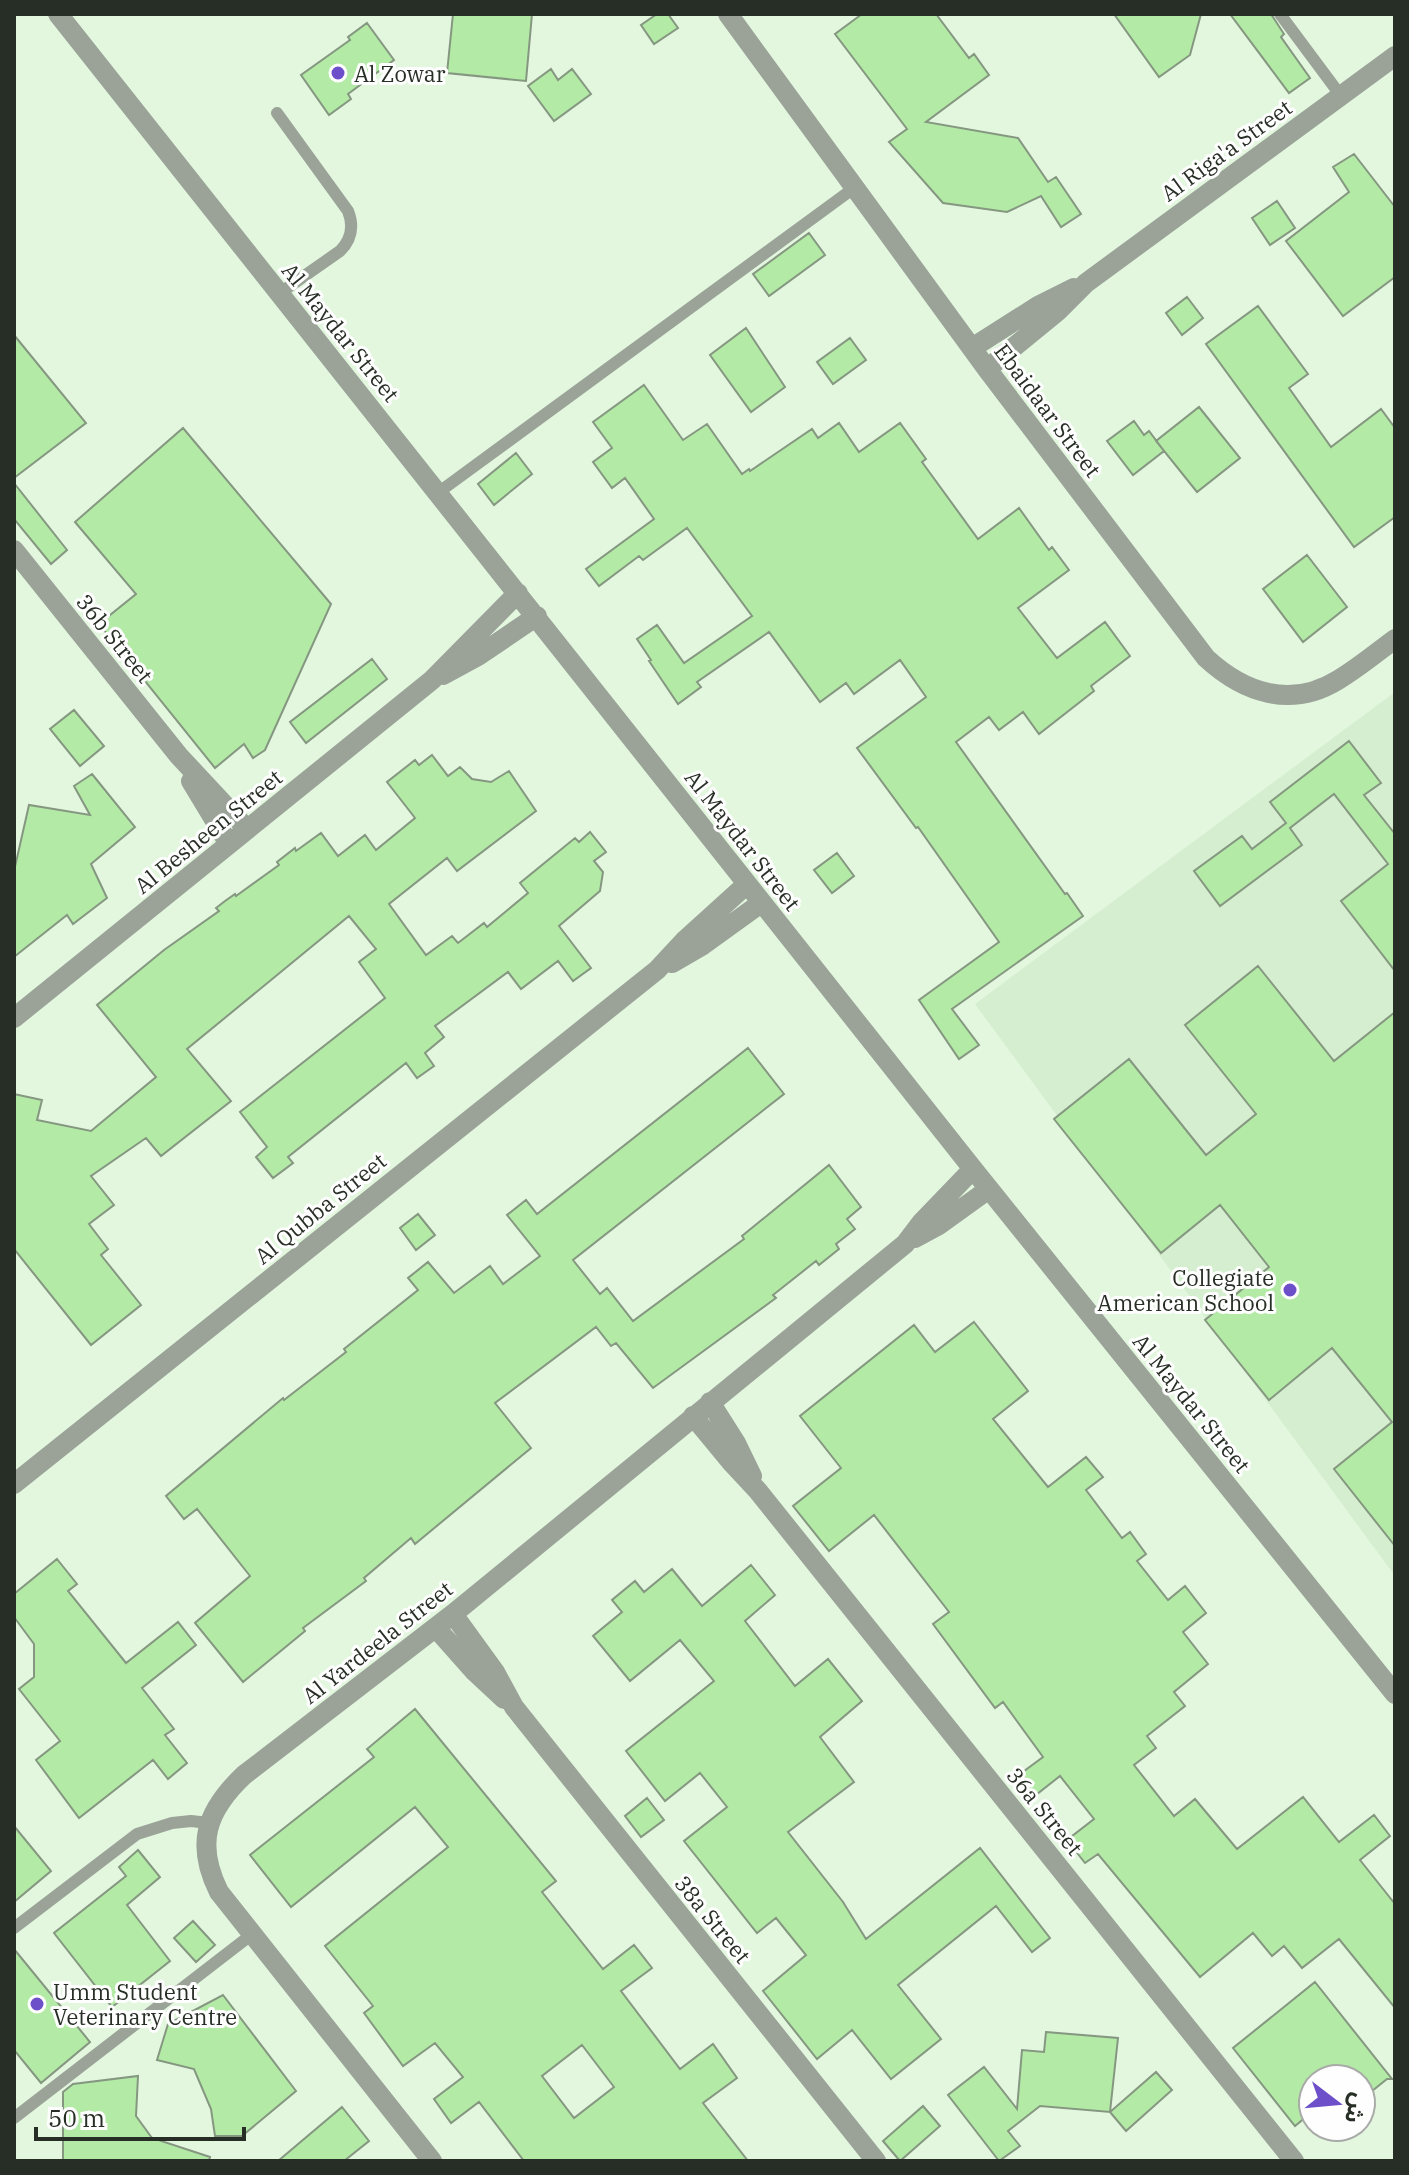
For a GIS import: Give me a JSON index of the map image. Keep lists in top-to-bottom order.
{
  "streets": {
    "street": [
      "Al Riga'a Street",
      "Al Maydar Street",
      "Ebaidaar Street",
      "36b Street",
      "Al Besheen Street",
      "Al Qubba Street",
      "Al Yardeela Street",
      "36a Street",
      "38a Street"
    ]
  },
  "crossings": [
    ["Al Riga'a Street", "Ebaidaar Street"],
    ["Al Maydar Street", "Al Besheen Street"],
    ["Al Maydar Street", "Al Qubba Street"],
    ["Al Maydar Street", "Al Yardeela Street"],
    ["36b Street", "Al Besheen Street"],
    ["Al Yardeela Street", "36a Street"],
    ["Al Yardeela Street", "38a Street"]
  ],
  "places": ["Al Zowar", "Collegiate American School", "Umm Student Veterinary Centre"],
  "scale_bar": "50 m",
  "north": "right"
}
